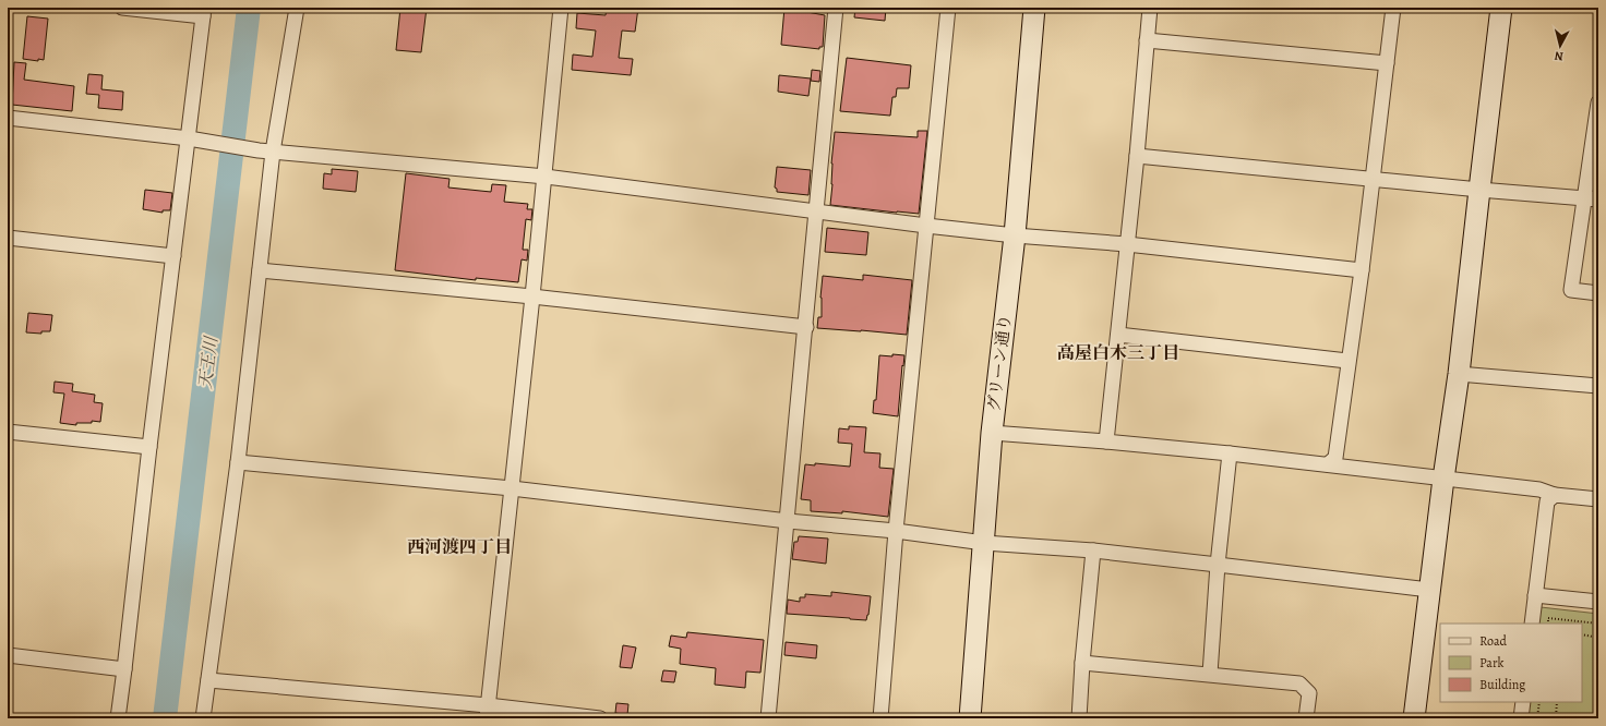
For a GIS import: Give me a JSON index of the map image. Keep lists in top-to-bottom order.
{
  "streets": {
    "street": ["グリーン通り"]
  },
  "districts": ["高屋白木三丁目", "西河渡四丁目"],
  "water": ["天王川"],
  "legend": ["Road", "Park", "Building"],
  "north": "bottom"
}
